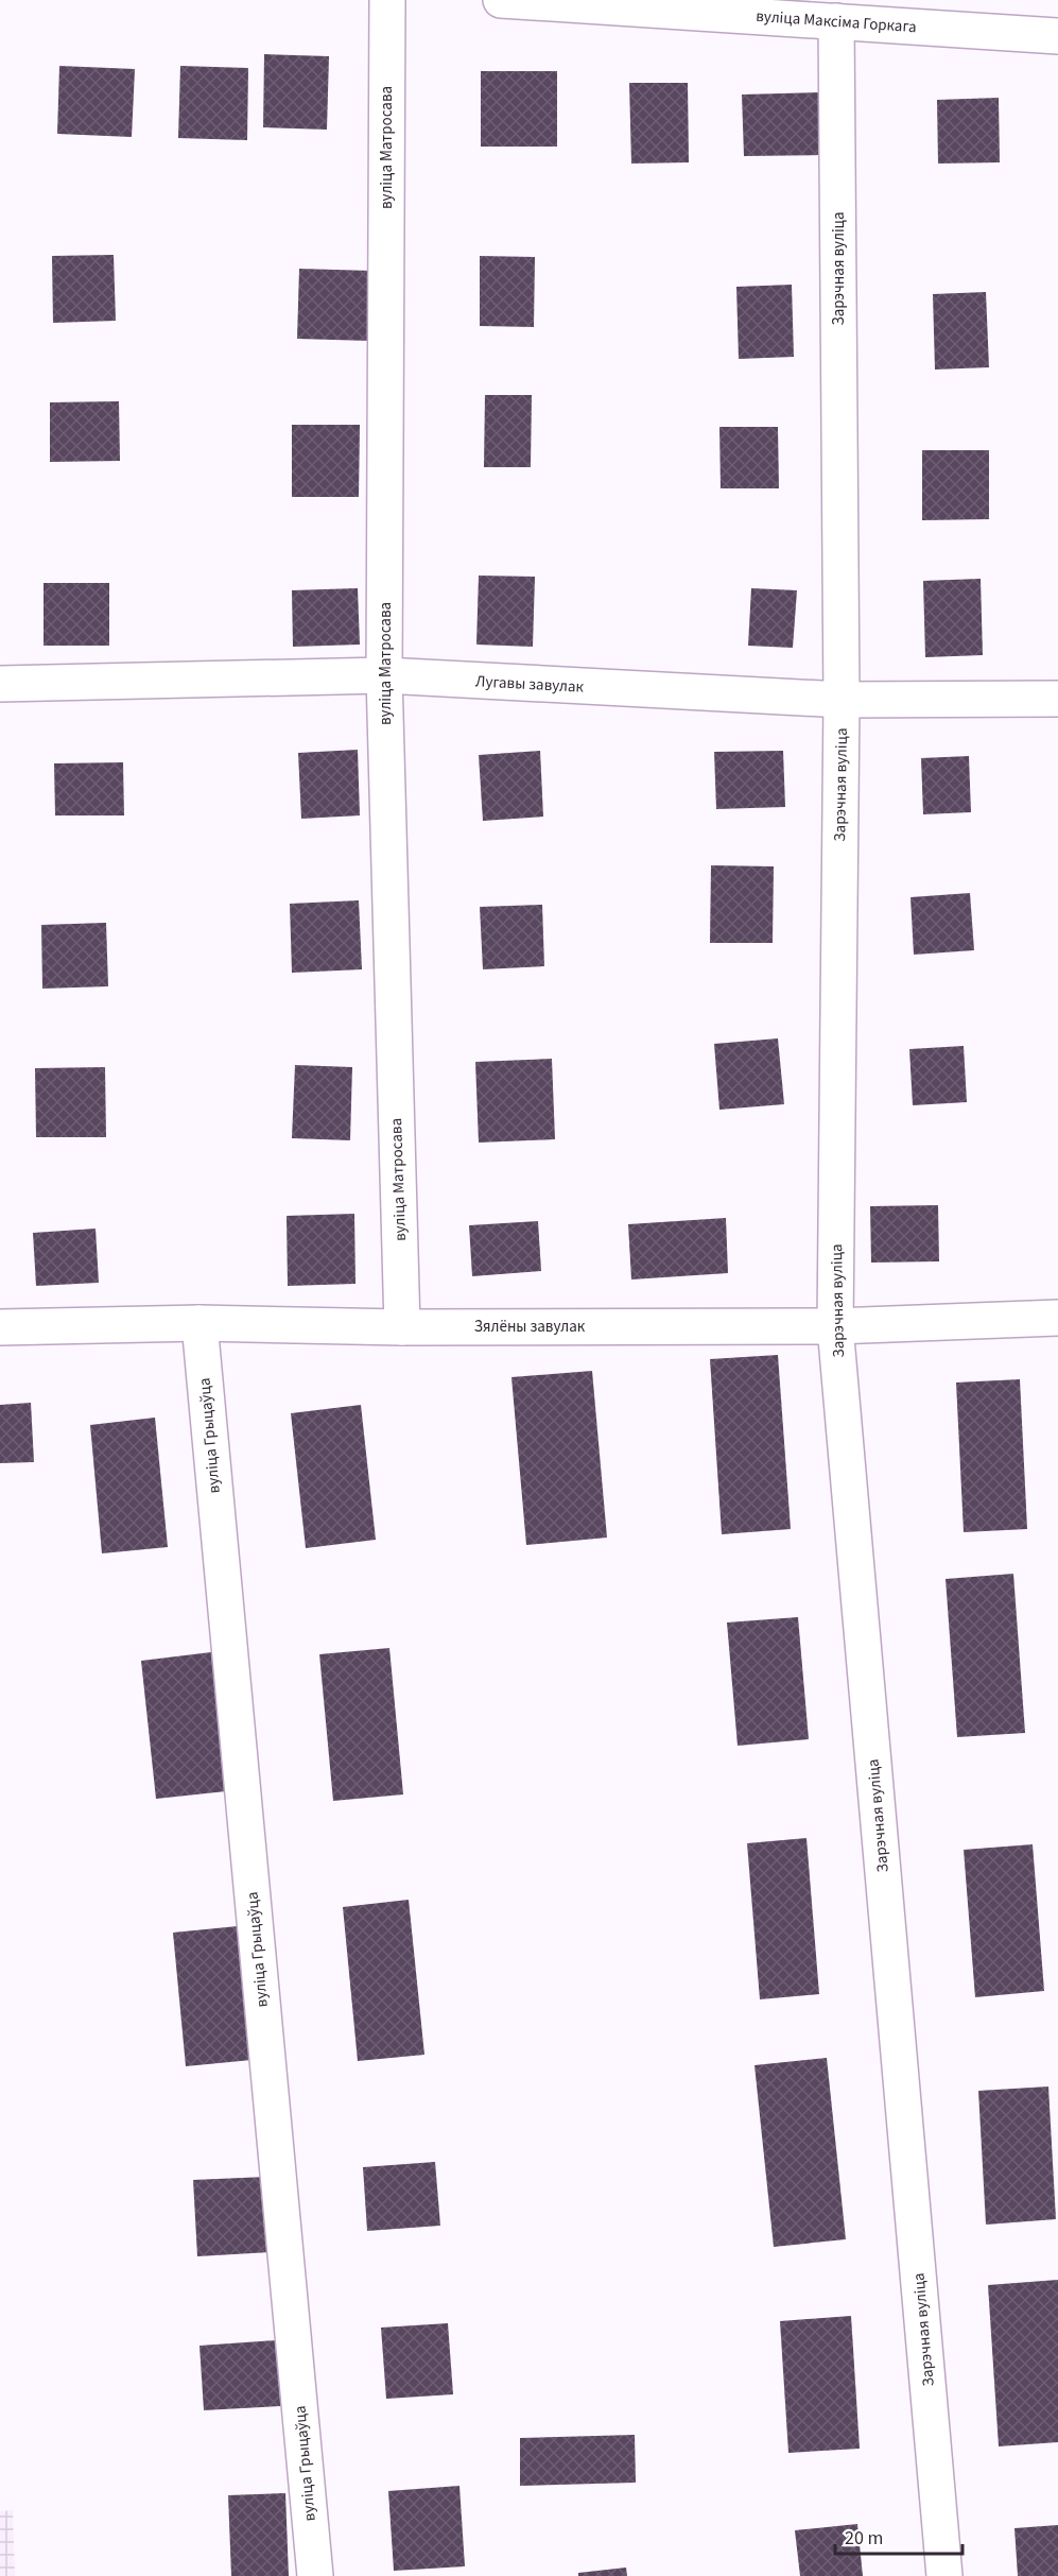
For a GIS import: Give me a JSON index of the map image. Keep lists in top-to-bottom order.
{
  "streets": {
    "street": [
      "вуліца Максіма Горкага",
      "вуліца Матросава",
      "Зарэчная вуліца",
      "Лугавы завулак",
      "Зялёны завулак",
      "вуліца Грыцаўца"
    ]
  },
  "crossings": [
    ["вуліца Максіма Горкага", "Зарэчная вуліца"],
    ["вуліца Матросава", "Лугавы завулак"],
    ["вуліца Матросава", "Зялёны завулак"],
    ["Зарэчная вуліца", "Лугавы завулак"],
    ["Зарэчная вуліца", "Зялёны завулак"],
    ["Зялёны завулак", "вуліца Грыцаўца"]
  ],
  "scale_bar": "20 m"
}
